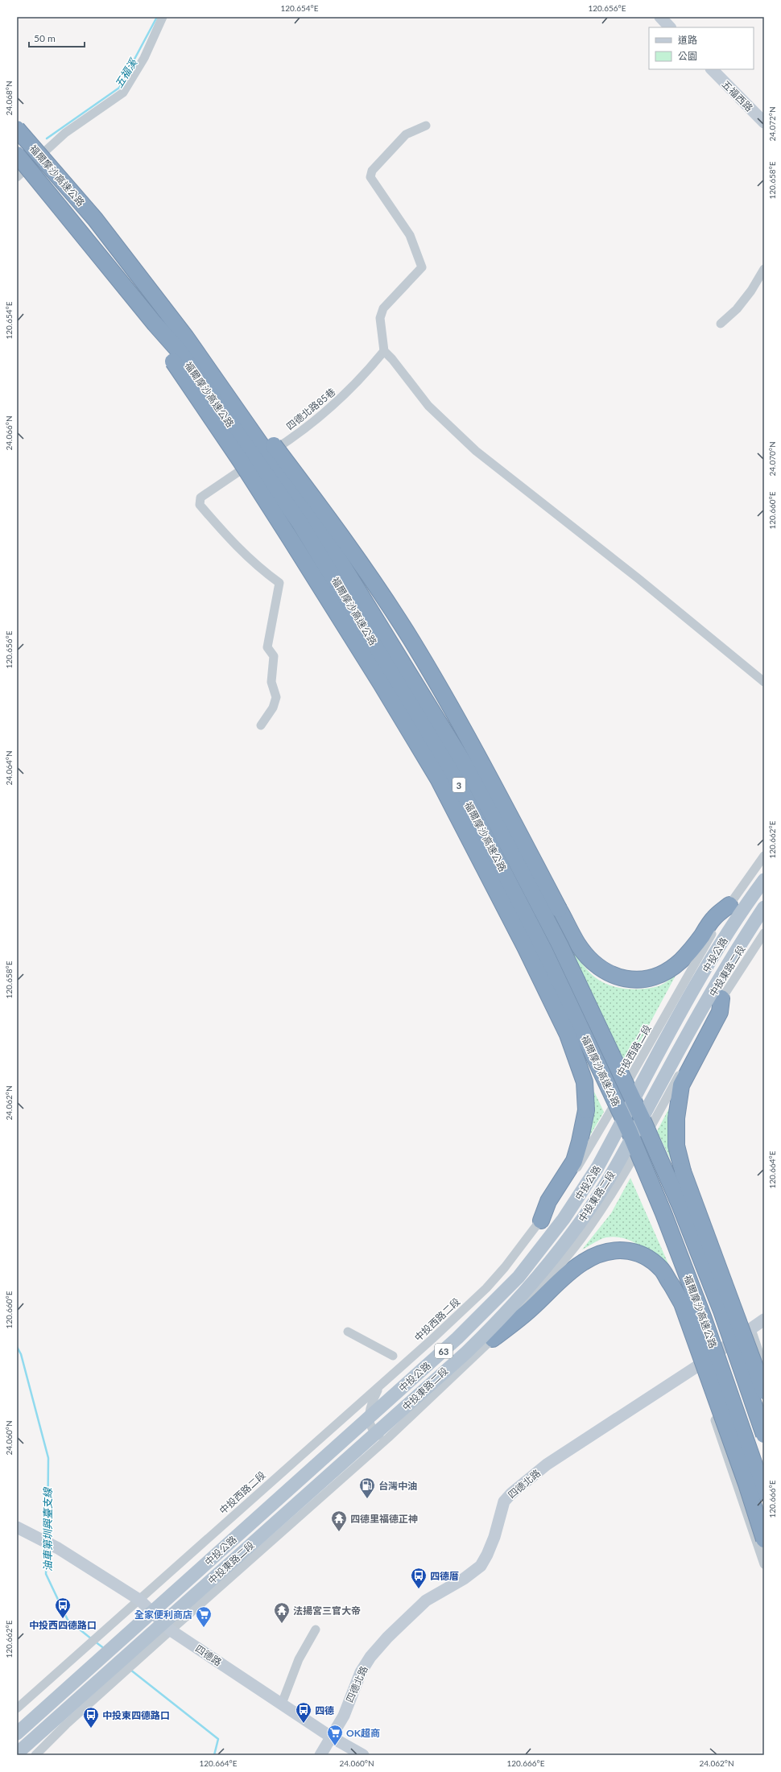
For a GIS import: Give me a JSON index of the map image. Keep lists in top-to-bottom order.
{
  "streets": {
    "highway": ["福爾摩沙高速公路", "3"],
    "main road": ["中投公路", "63"],
    "street": [
      "五福西路",
      "四德北路85巷",
      "中投東路二段",
      "中投西路二段",
      "四德北路",
      "四德路"
    ]
  },
  "crossings": [
    ["中投東路二段", "四德路"],
    ["中投西路二段", "四德路"],
    ["四德北路", "四德路"]
  ],
  "water": ["五福溪", "油車第圳興臺支線"],
  "places": {
    "fuel station": ["台灣中油"],
    "temple": ["四德里福德正神", "法揚宮三官大帝"],
    "bus stop": [
      "四德厝",
      "中投西四德路口",
      "四德",
      "中投東四德路口"
    ],
    "supermarket": ["全家便利商店", "OK超商"]
  },
  "legend": ["道路", "公園"],
  "scale_bar": "50 m",
  "coordinates": [
    "120.654°E",
    "120.656°E",
    "24.068°N",
    "24.072°N",
    "120.658°E",
    "24.066°N",
    "24.070°N",
    "120.660°E",
    "24.064°N",
    "120.662°E",
    "24.062°N",
    "120.664°E",
    "24.060°N",
    "120.666°E"
  ]
}
